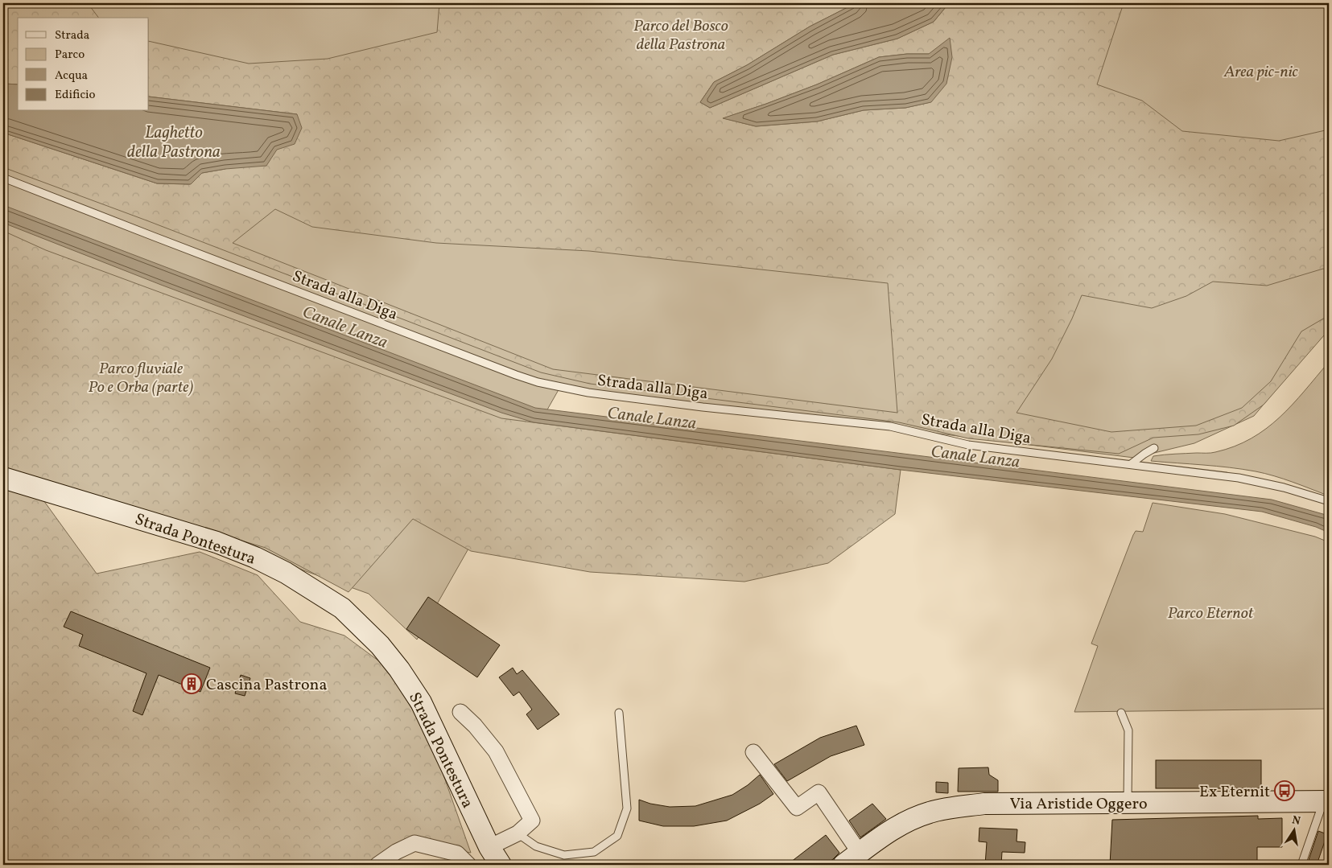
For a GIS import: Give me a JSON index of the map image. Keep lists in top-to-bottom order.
{
  "streets": {
    "main road": ["Strada Pontestura", "Via Aristide Oggero"],
    "lane": ["Strada alla Diga"]
  },
  "water": ["Laghetto della Pastrona", "Canale Lanza"],
  "parks": [
    "Parco del Bosco della Pastrona",
    "Area pic-nic",
    "Parco fluviale Po e Orba (parte)",
    "Parco Eternot"
  ],
  "places": {
    "building": ["Cascina Pastrona"],
    "bus stop": ["Ex Eternit"]
  },
  "legend": [
    "Strada",
    "Parco",
    "Acqua",
    "Edificio"
  ],
  "north": "top"
}
